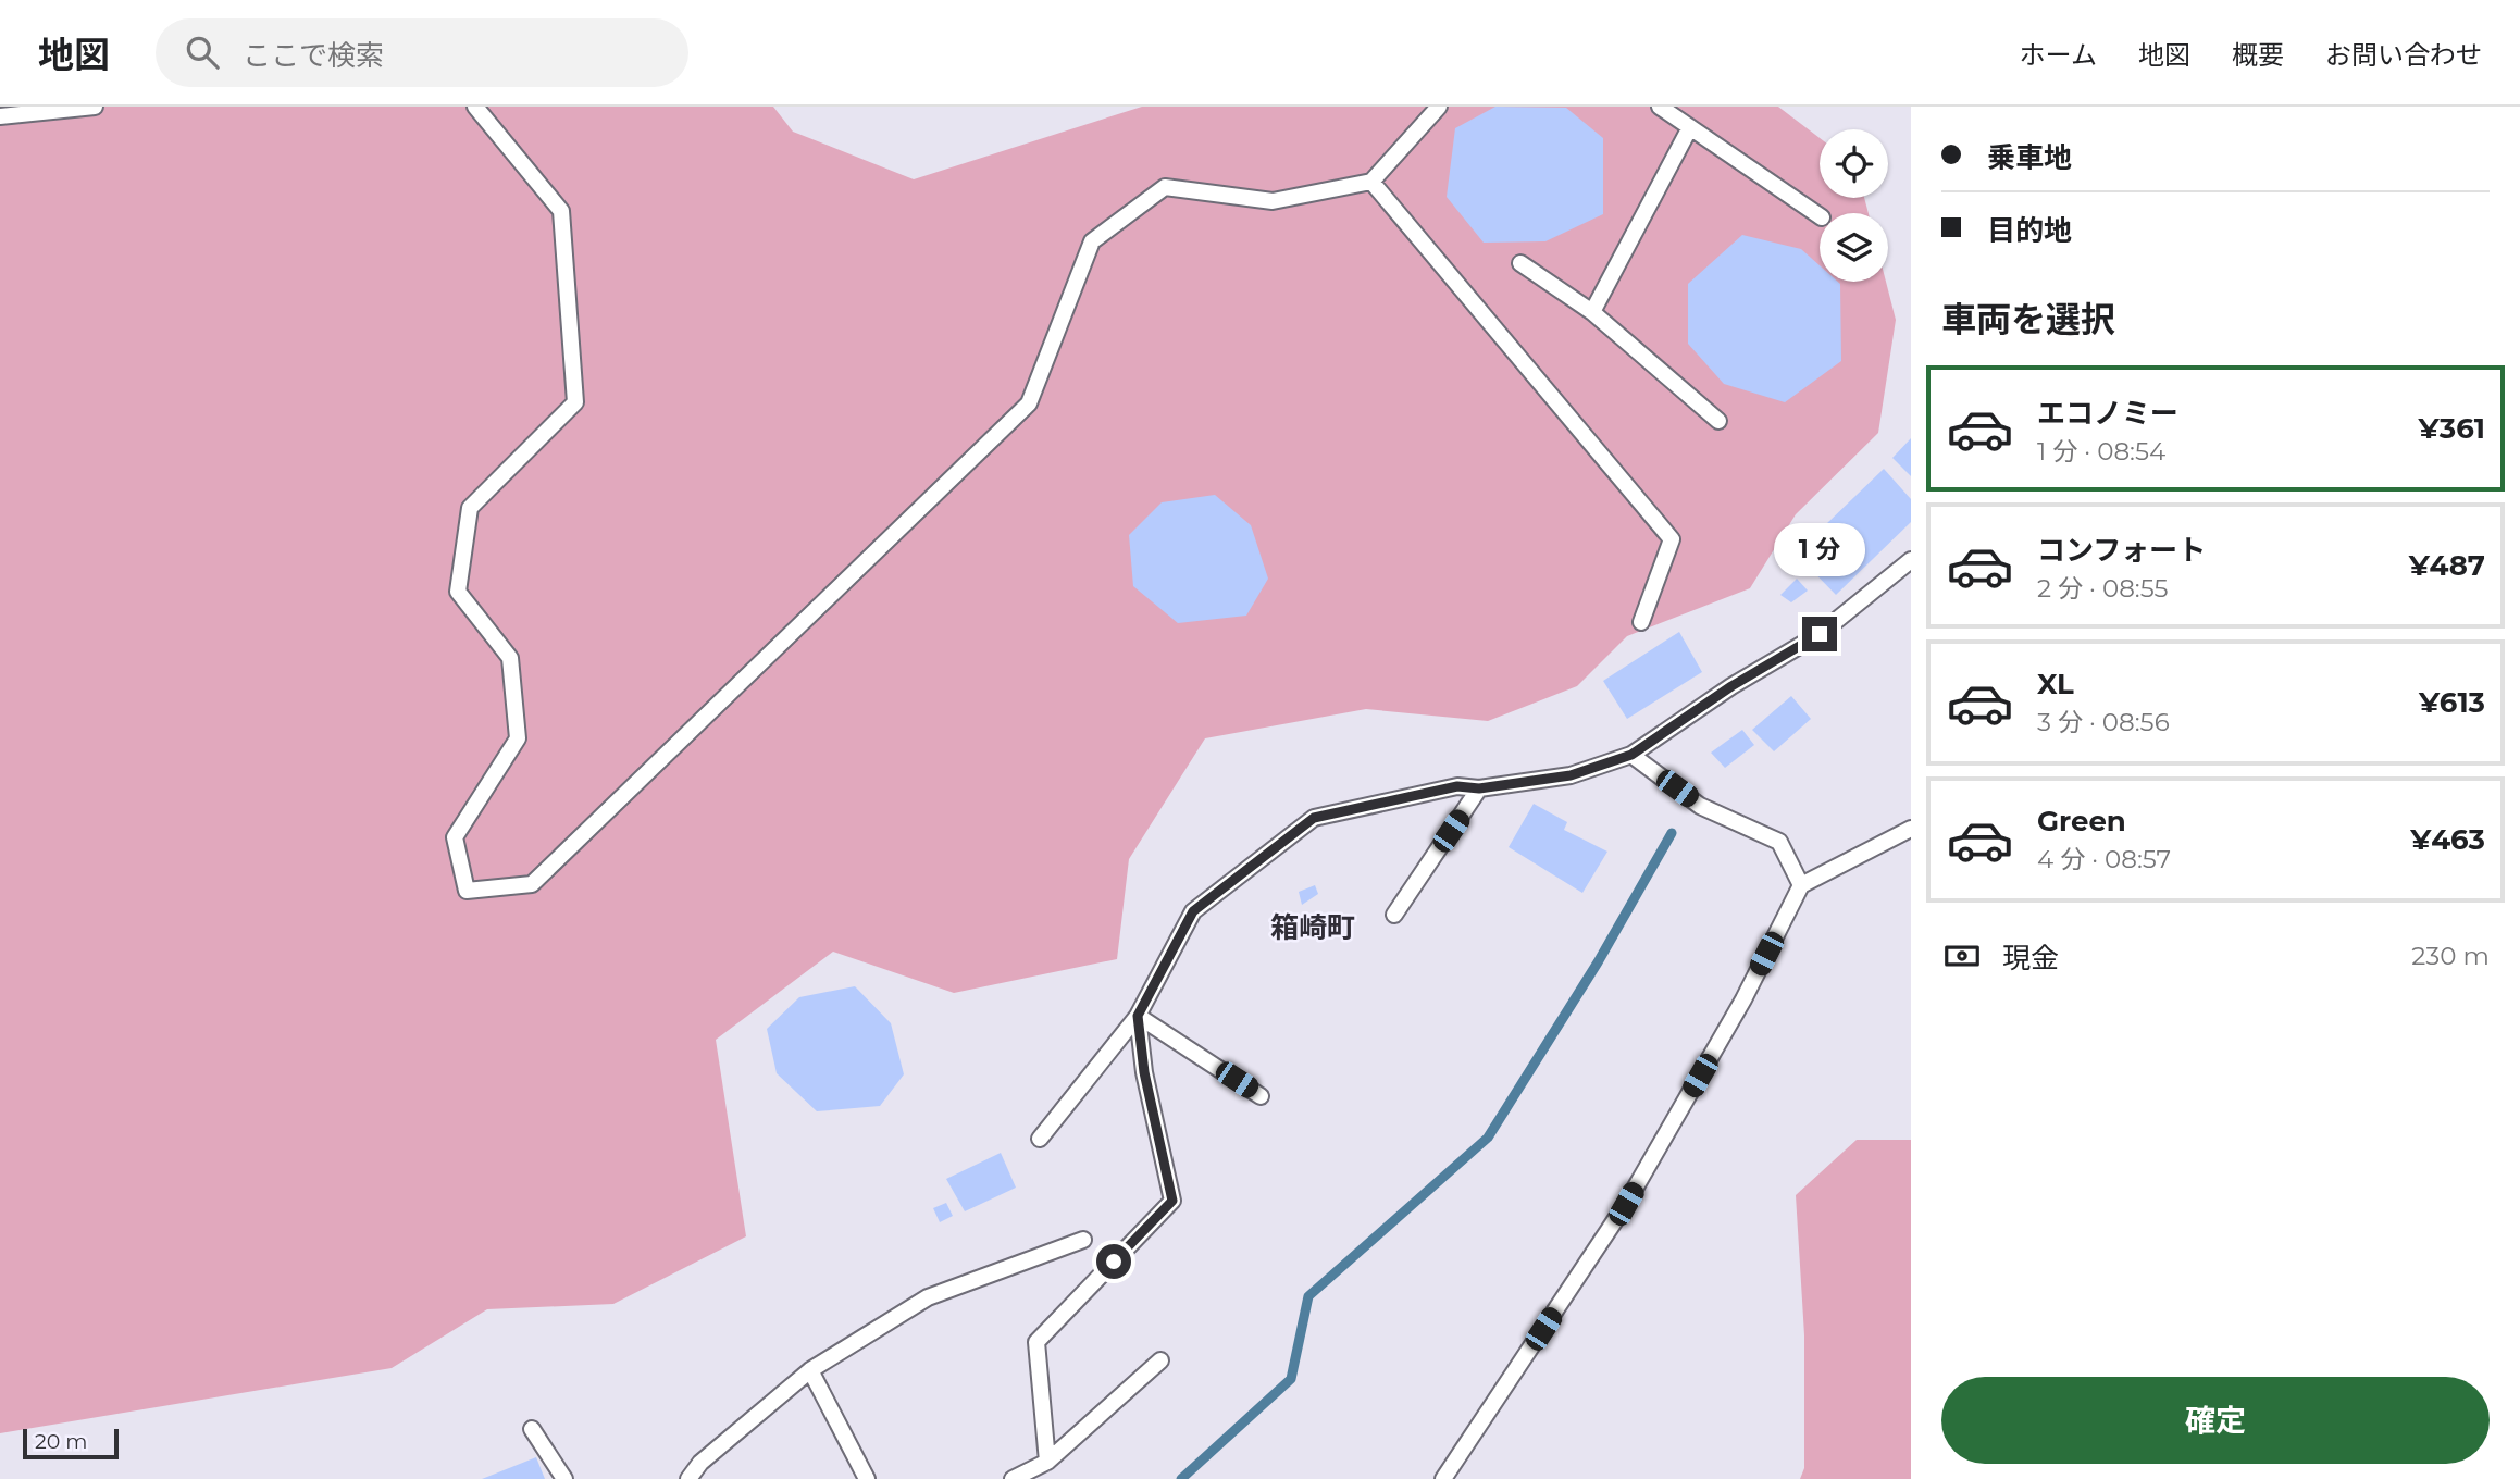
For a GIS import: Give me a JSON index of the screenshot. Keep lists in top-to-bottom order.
{
  "districts": ["箱崎町"],
  "scale_bar": "20 m",
  "page": {
    "header": "地図",
    "search": "ここで検索",
    "nav": [
      "ホーム",
      "地図",
      "概要",
      "お問い合わせ"
    ],
    "banner": ["乗車地", "目的地"],
    "heading": "車両を選択",
    "list": [
      {
        "name": "エコノミー",
        "note": "1 分 · 08:54",
        "value": "¥361"
      },
      {
        "name": "コンフォート",
        "note": "2 分 · 08:55",
        "value": "¥487"
      },
      {
        "name": "XL",
        "note": "3 分 · 08:56",
        "value": "¥613"
      },
      {
        "name": "Green",
        "note": "4 分 · 08:57",
        "value": "¥463"
      }
    ],
    "bubble": "1 分",
    "pay": ["現金", "230 m"],
    "buttons": "確定",
    "scale": "20 m"
  }
}
